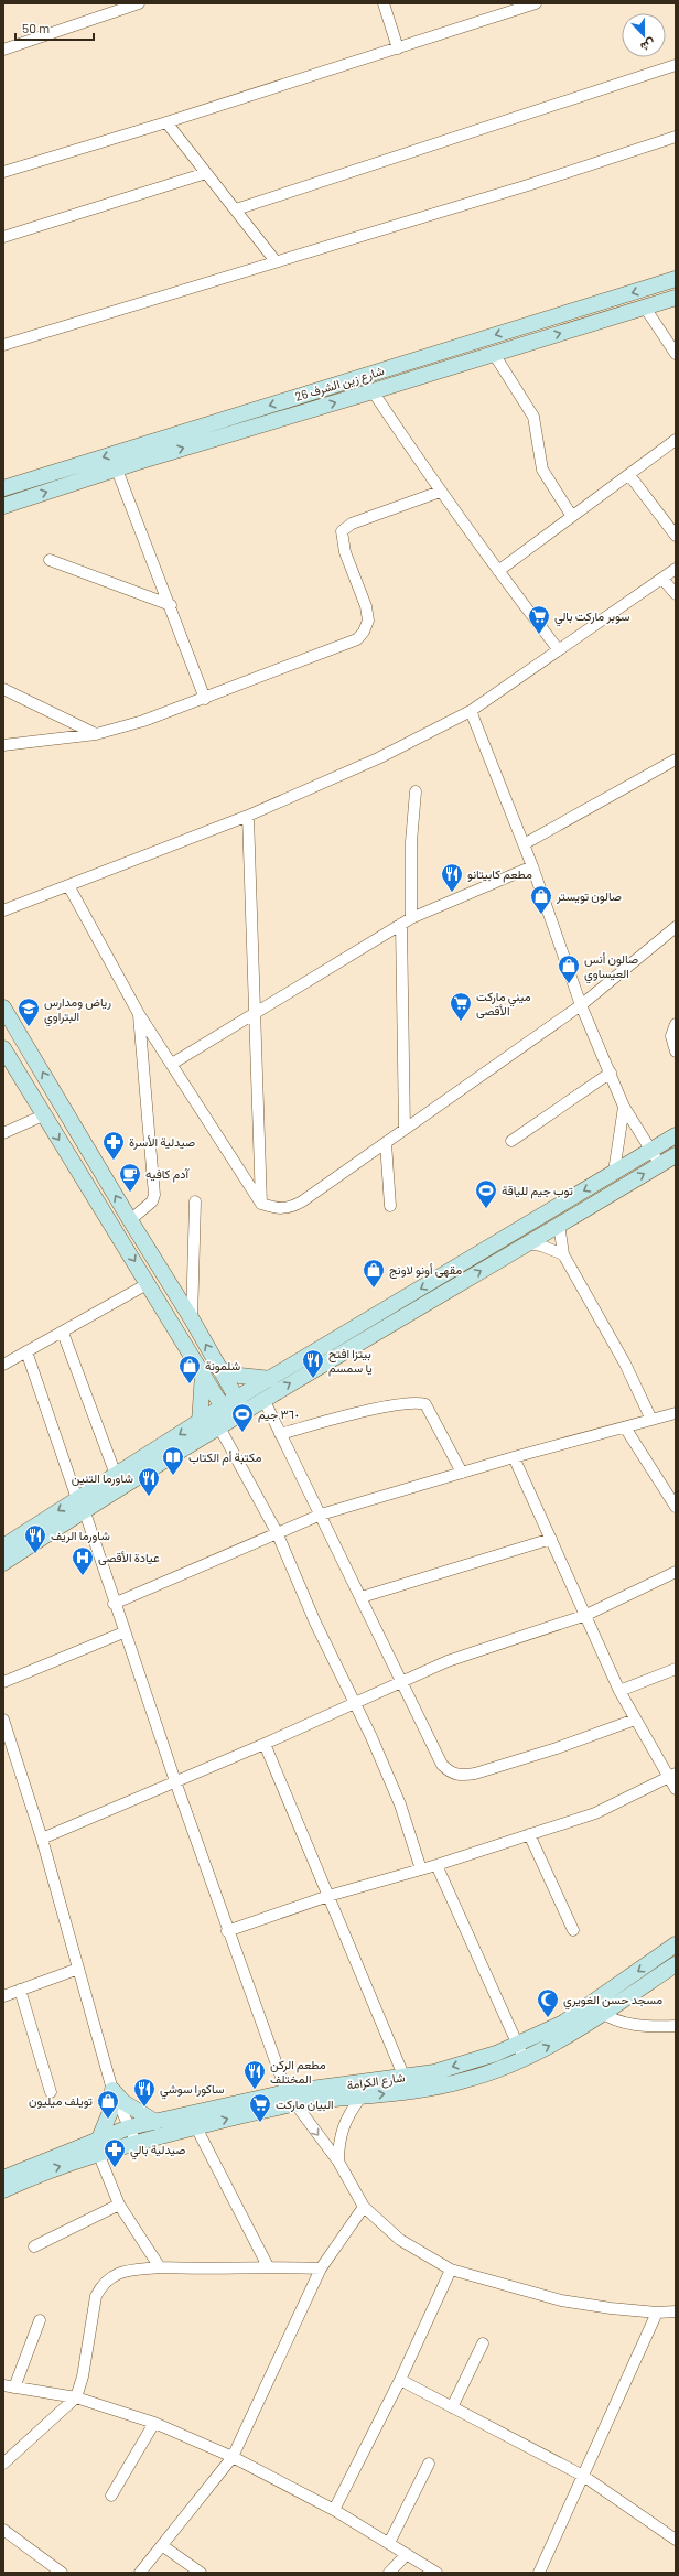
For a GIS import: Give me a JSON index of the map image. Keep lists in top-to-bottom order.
{
  "streets": {
    "street": ["شارع زين الشرف 26", "شارع الكرامة"]
  },
  "places": {
    "supermarket": ["سوبر ماركت بالي", "ميني ماركت الأقصى", "البيان ماركت"],
    "restaurant": [
      "مطعم كابيتانو",
      "بيتزا افتح يا سمسم",
      "شاورما التنين",
      "شاورما الريف",
      "مطعم الركن المختلف",
      "ساكورا سوشي"
    ],
    "shop": [
      "صالون تويستر",
      "صالون أنس العيساوي",
      "مقهى أونو لاونج",
      "شلمونة",
      "تويلف ميليون"
    ],
    "school or university": ["رياض ومدارس البتراوي"],
    "pharmacy": ["صيدلية الأسرة", "صيدلية بالي"],
    "cafe": ["آدم كافيه"],
    "sports": ["توب جيم للياقة", "٣٦٠ جيم"],
    "library": ["مكتبة أم الكتاب"],
    "hospital": ["عيادة الأقصى"],
    "mosque": ["مسجد حسن الغويري"]
  },
  "scale_bar": "50 m",
  "north": "bottom"
}
